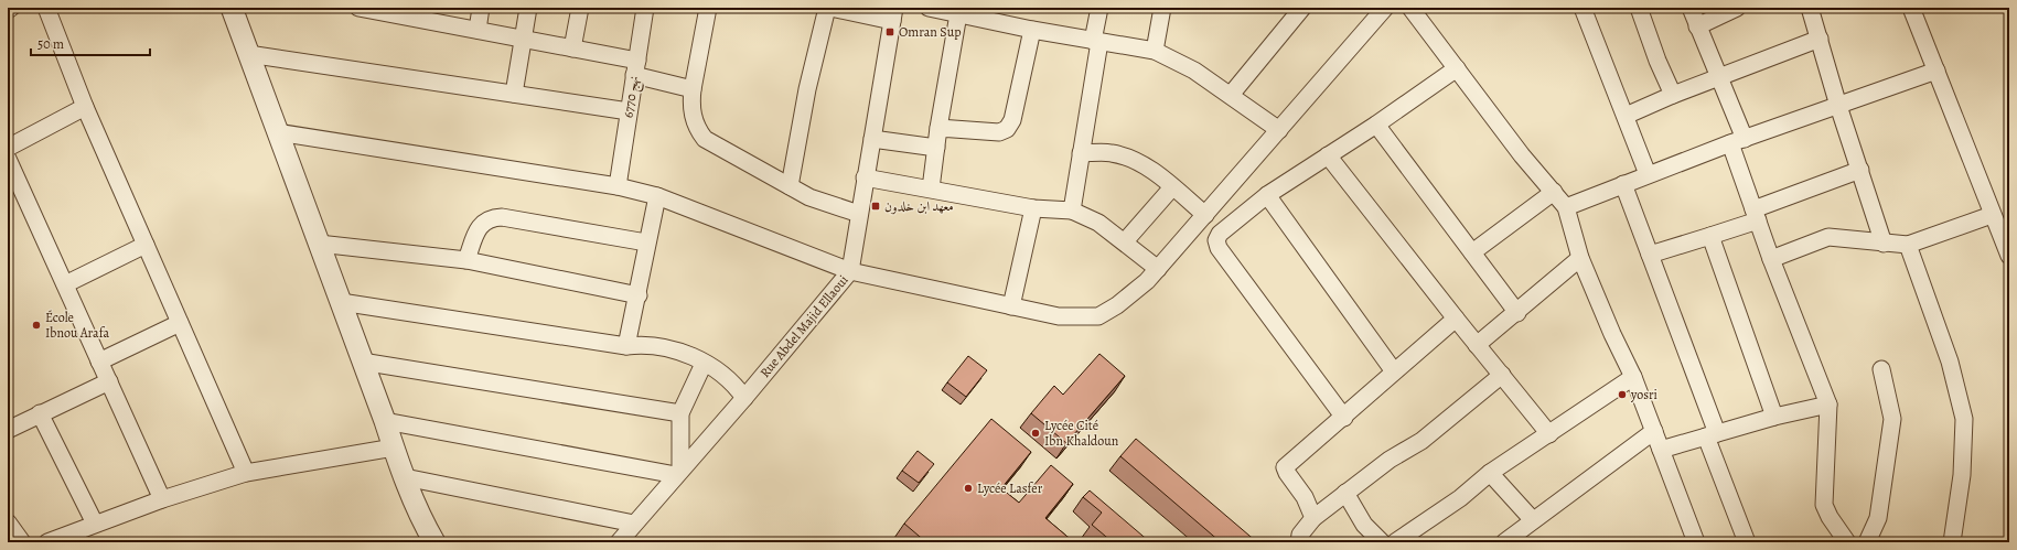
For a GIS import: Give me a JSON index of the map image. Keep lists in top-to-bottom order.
{
  "streets": {
    "street": ["نهج 6770", "Rue Abdel Majid Ellaoui"]
  },
  "places": {
    "transit": ["Omran Sup", "معهد ابن خلدون"],
    "other": [
      "École Ibnou Arafa",
      "yosri",
      "Lycée Cité Ibn Khaldoun",
      "Lycée Lasfer"
    ]
  },
  "scale_bar": "50 m"
}
